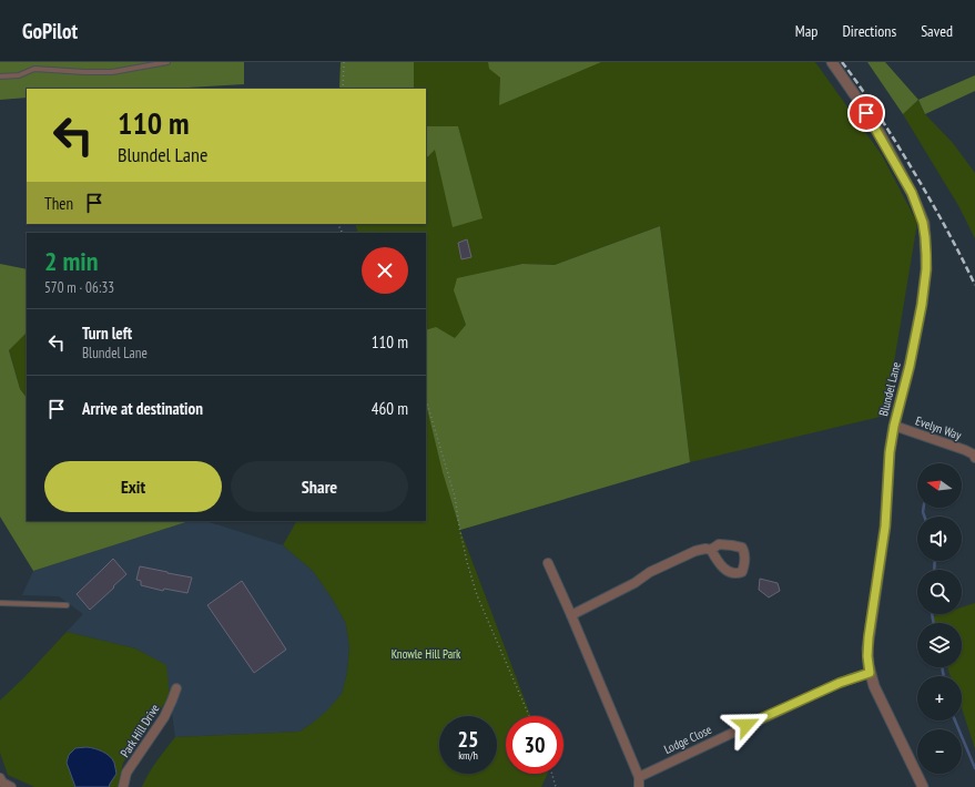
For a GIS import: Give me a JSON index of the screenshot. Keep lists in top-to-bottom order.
{
  "streets": {
    "street": [
      "Blundel Lane",
      "Evelyn Way",
      "Park Hill Drive",
      "Lodge Close"
    ]
  },
  "crossings": [
    ["Blundel Lane", "Evelyn Way"],
    ["Blundel Lane", "Lodge Close"]
  ],
  "parks": ["Knowle Hill Park"],
  "north": "left",
  "page": {
    "header": "GoPilot",
    "nav": ["Map", "Directions", "Saved"],
    "turn": ["110 m", "Blundel Lane"],
    "then": "Then",
    "heading": ["2 min", "570 m · 06:33"],
    "list": [
      {
        "name": "Turn left",
        "note": "Blundel Lane",
        "value": "110 m"
      },
      {
        "name": "Arrive at destination",
        "value": "460 m"
      }
    ],
    "buttons": ["Exit", "Share"],
    "map_buttons": ["+", "−"],
    "speed": "25 km/h",
    "limit": "30"
  }
}
